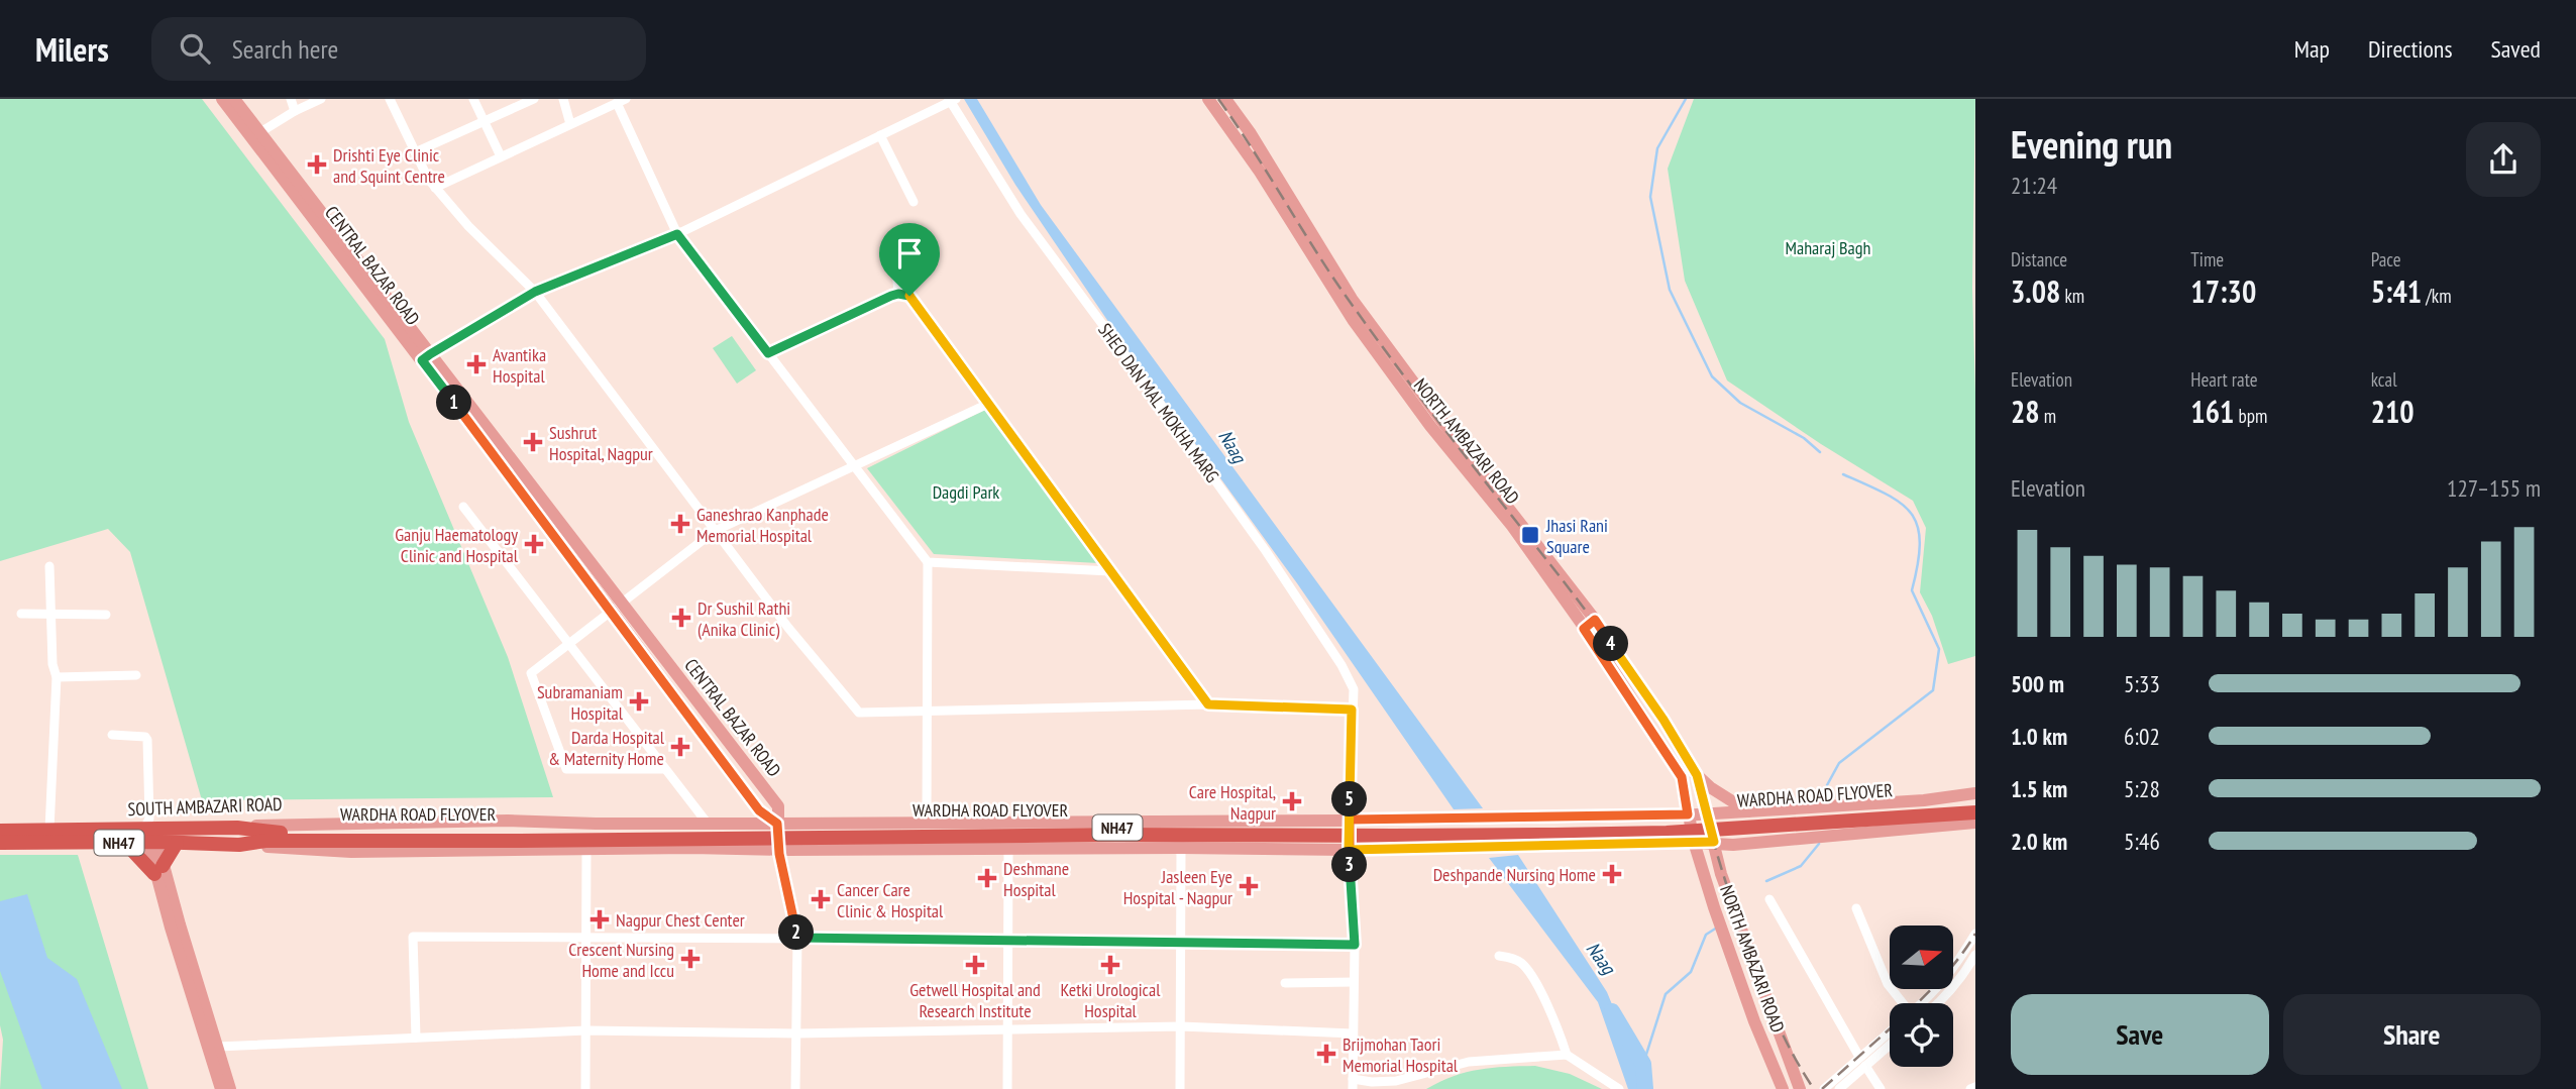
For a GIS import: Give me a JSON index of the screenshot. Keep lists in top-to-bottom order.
{
  "streets": {
    "highway": ["WARDHA ROAD FLYOVER", "SOUTH AMBAZARI ROAD", "NH47"],
    "main road": ["CENTRAL BAZAR ROAD", "NORTH AMBAZARI ROAD"],
    "street": ["SHEO DAN MAL MOKHA MARG"]
  },
  "crossings": [
    ["CENTRAL BAZAR ROAD", "SOUTH AMBAZARI ROAD"],
    ["SHEO DAN MAL MOKHA MARG", "SOUTH AMBAZARI ROAD"],
    ["NORTH AMBAZARI ROAD", "SOUTH AMBAZARI ROAD"],
    ["WARDHA ROAD FLYOVER", "NH47"],
    ["SOUTH AMBAZARI ROAD", "NH47"]
  ],
  "water": ["Naag"],
  "parks": ["Maharaj Bagh", "Dagdi Park"],
  "places": {
    "health": [
      "Drishti Eye Clinic and Squint Centre",
      "Avantika Hospital",
      "Sushrut Hospital, Nagpur",
      "Ganeshrao Kanphade Memorial Hospital",
      "Ganju Haematology Clinic and Hospital",
      "Dr Sushil Rathi (Anika Clinic)",
      "Subramaniam Hospital",
      "Darda Hospital & Maternity Home",
      "Care Hospital, Nagpur",
      "Deshpande Nursing Home",
      "Deshmane Hospital",
      "Jasleen Eye Hospital - Nagpur",
      "Cancer Care Clinic & Hospital",
      "Nagpur Chest Center",
      "Crescent Nursing Home and Iccu",
      "Getwell Hospital and Research Institute",
      "Ketki Urological Hospital",
      "Brijmohan Taori Memorial Hospital"
    ],
    "transit": ["Jhasi Rani Square"]
  },
  "north": "right",
  "page": {
    "header": "Milers",
    "search": "Search here",
    "nav": ["Map", "Directions", "Saved"],
    "heading": ["Evening run", "21:24"],
    "stats": [
      ["Distance", "3.08 km"],
      ["Time", "17:30"],
      ["Pace", "5:41 /km"],
      ["Elevation", "28 m"],
      ["Heart rate", "161 bpm"],
      ["kcal", "210"]
    ],
    "pins": [
      "1",
      "4",
      "5",
      "3",
      "2"
    ],
    "chart": ["Elevation", "127–155 m"],
    "list": [
      {
        "name": "500 m",
        "note": "5:33"
      },
      {
        "name": "1.0 km",
        "note": "6:02"
      },
      {
        "name": "1.5 km",
        "note": "5:28"
      },
      {
        "name": "2.0 km",
        "note": "5:46"
      }
    ],
    "buttons": ["Save", "Share"]
  }
}
